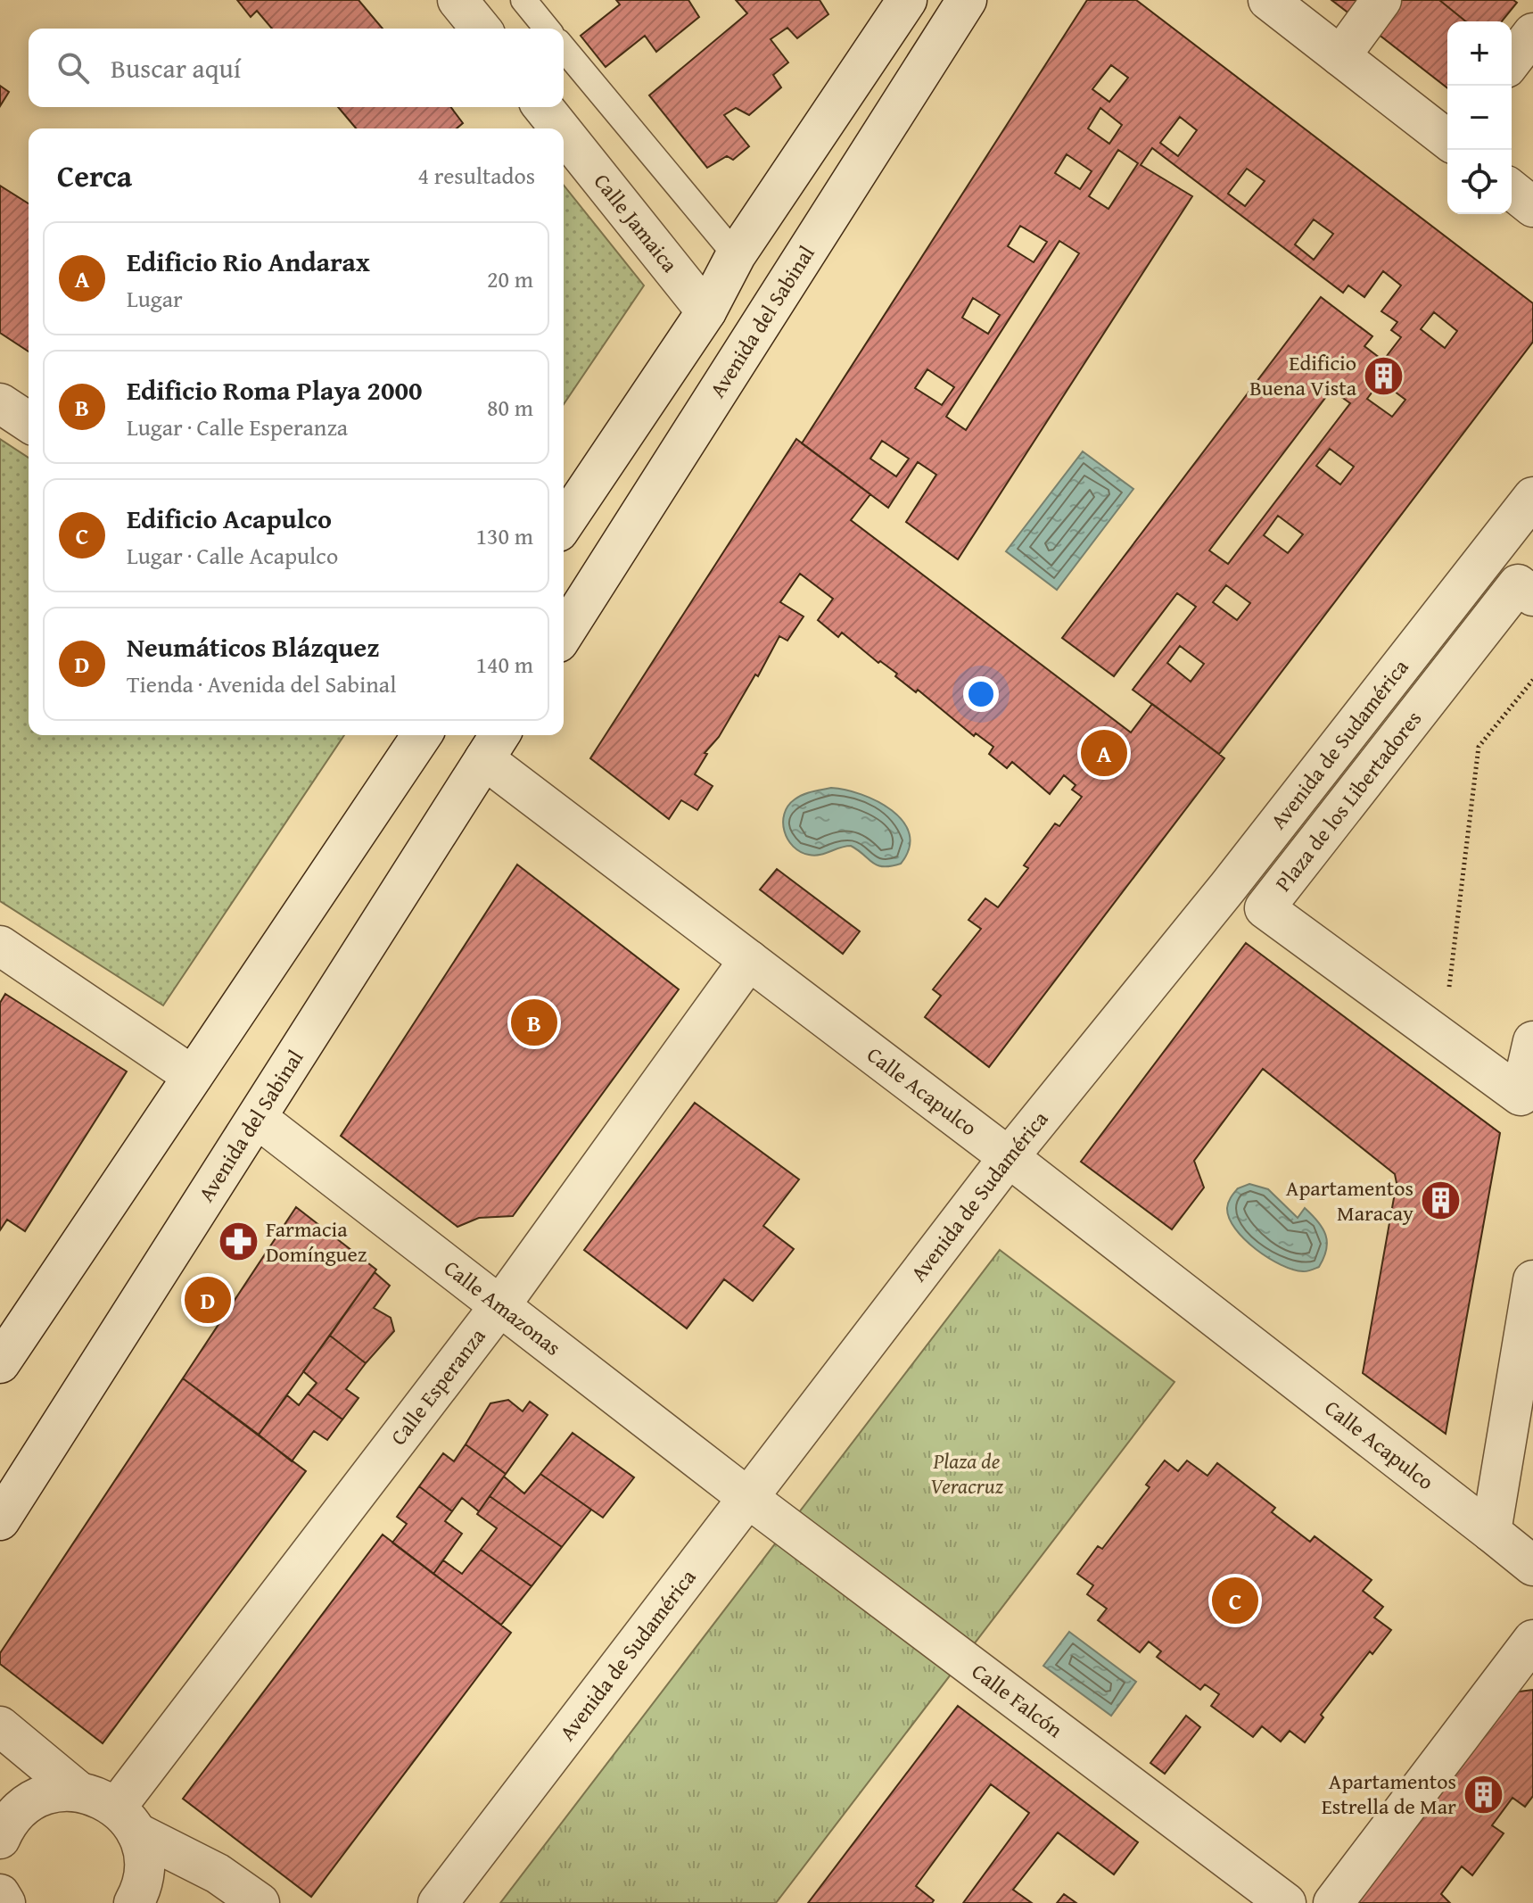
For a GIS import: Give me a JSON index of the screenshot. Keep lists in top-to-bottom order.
{
  "streets": {
    "street": [
      "Calle Jamaica",
      "Avenida del Sabinal",
      "Avenida de Sudamérica",
      "Plaza de los Libertadores",
      "Calle Acapulco",
      "Calle Amazonas",
      "Calle Esperanza",
      "Calle Falcón"
    ]
  },
  "crossings": [
    ["Avenida del Sabinal", "Calle Acapulco"],
    ["Avenida del Sabinal", "Calle Amazonas"],
    ["Avenida de Sudamérica", "Calle Acapulco"],
    ["Avenida de Sudamérica", "Calle Amazonas"],
    ["Avenida de Sudamérica", "Calle Falcón"],
    ["Calle Acapulco", "Calle Esperanza"],
    ["Calle Amazonas", "Calle Esperanza"],
    ["Calle Amazonas", "Calle Falcón"]
  ],
  "parks": ["Plaza de Veracruz"],
  "places": {
    "building": ["Edificio Buena Vista", "Apartamentos Maracay", "Apartamentos Estrella de Mar"],
    "pharmacy": ["Farmacia Domínguez"]
  },
  "page": {
    "map_buttons": ["+", "−"],
    "search": "Buscar aquí",
    "heading": ["Cerca", "4 resultados"],
    "list": [
      {
        "mark": "A",
        "name": "Edificio Rio Andarax",
        "note": "Lugar",
        "value": "20 m"
      },
      {
        "mark": "B",
        "name": "Edificio Roma Playa 2000",
        "note": "Lugar · Calle Esperanza",
        "value": "80 m"
      },
      {
        "mark": "C",
        "name": "Edificio Acapulco",
        "note": "Lugar · Calle Acapulco",
        "value": "130 m"
      },
      {
        "mark": "D",
        "name": "Neumáticos Blázquez",
        "note": "Tienda · Avenida del Sabinal",
        "value": "140 m"
      }
    ],
    "pins": [
      "A",
      "B",
      "D",
      "C"
    ]
  }
}
